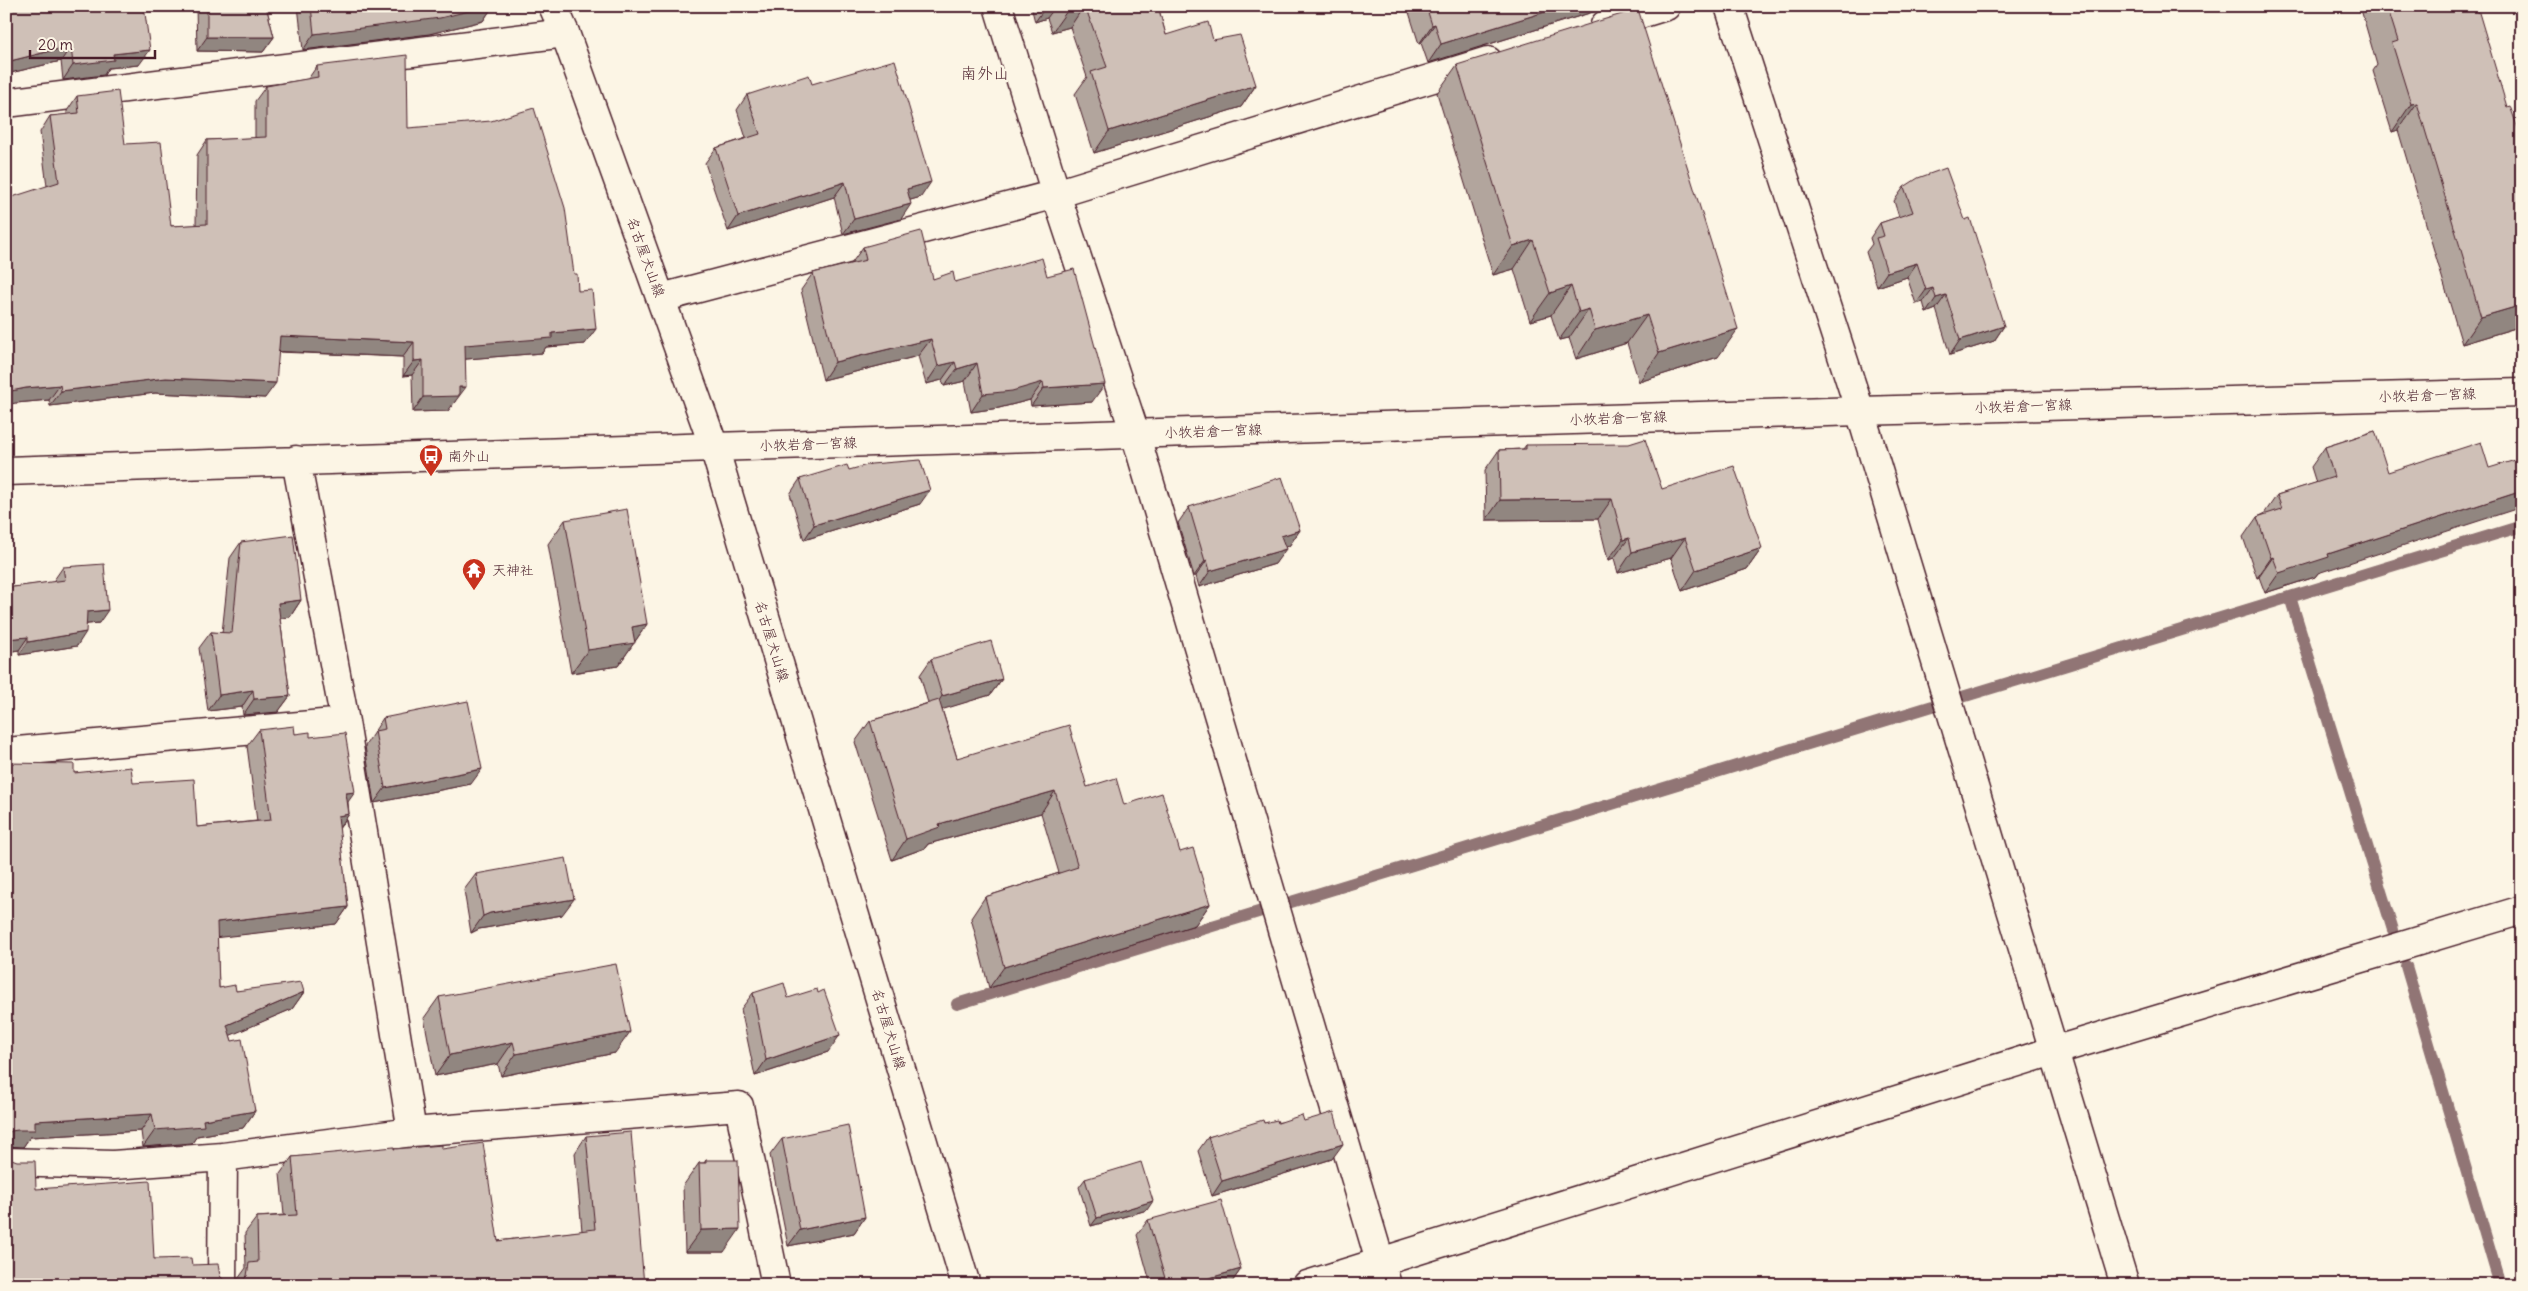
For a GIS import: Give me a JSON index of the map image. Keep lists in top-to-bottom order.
{
  "streets": {
    "street": ["名古屋犬山線", "小牧岩倉一宮線"]
  },
  "crossings": [
    ["名古屋犬山線", "小牧岩倉一宮線"]
  ],
  "districts": ["南外山"],
  "places": {
    "bus stop": ["南外山"],
    "temple": ["天神社"]
  },
  "scale_bar": "20 m"
}
